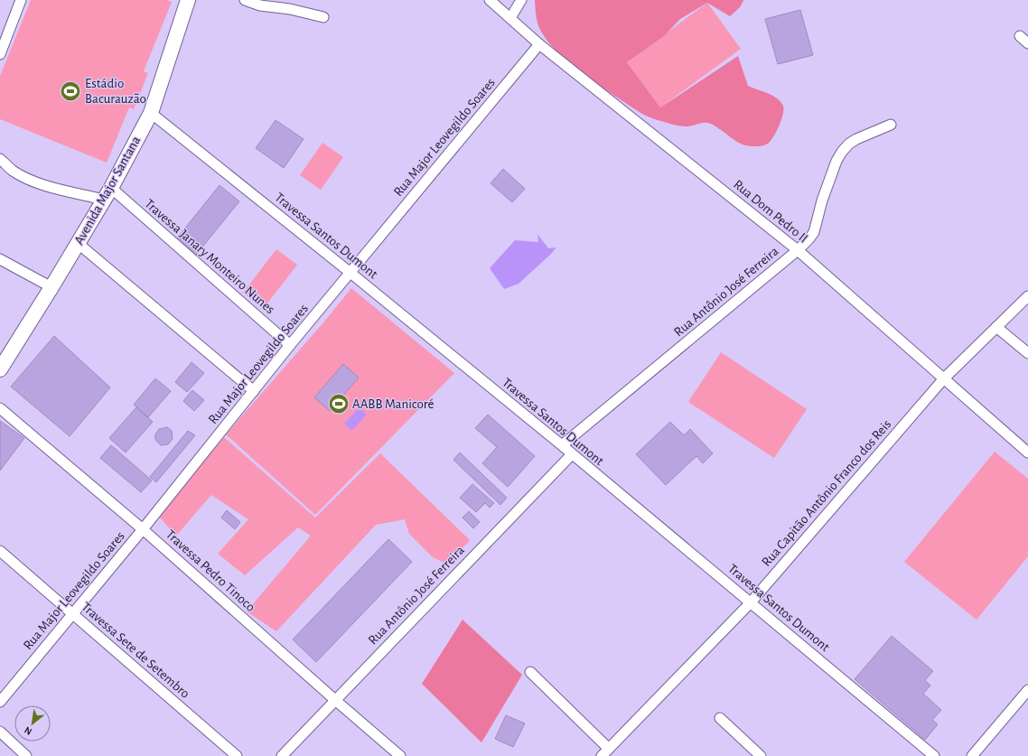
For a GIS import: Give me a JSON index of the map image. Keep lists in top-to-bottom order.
{
  "streets": {
    "street": [
      "Rua Major Leovegildo Soares",
      "Avenida Major Santana",
      "Rua Dom Pedro II",
      "Travessa Santos Dumont",
      "Travessa Janary Monteiro Nunes",
      "Rua Antônio José Ferreira",
      "Rua Capitão Antônio Franco dos Reis",
      "Travessa Pedro Tinoco",
      "Travessa Sete de Setembro"
    ]
  },
  "crossings": [
    ["Rua Major Leovegildo Soares", "Rua Dom Pedro II"],
    ["Rua Major Leovegildo Soares", "Travessa Santos Dumont"],
    ["Rua Major Leovegildo Soares", "Travessa Janary Monteiro Nunes"],
    ["Rua Major Leovegildo Soares", "Travessa Pedro Tinoco"],
    ["Rua Major Leovegildo Soares", "Travessa Sete de Setembro"],
    ["Avenida Major Santana", "Travessa Santos Dumont"],
    ["Avenida Major Santana", "Travessa Janary Monteiro Nunes"],
    ["Rua Dom Pedro II", "Rua Antônio José Ferreira"],
    ["Rua Dom Pedro II", "Rua Capitão Antônio Franco dos Reis"],
    ["Travessa Santos Dumont", "Rua Antônio José Ferreira"],
    ["Travessa Santos Dumont", "Rua Capitão Antônio Franco dos Reis"],
    ["Rua Antônio José Ferreira", "Travessa Pedro Tinoco"]
  ],
  "places": {
    "sports": ["Estádio Bacurauzão", "AABB Manicoré"]
  },
  "north": "bottom left"
}
